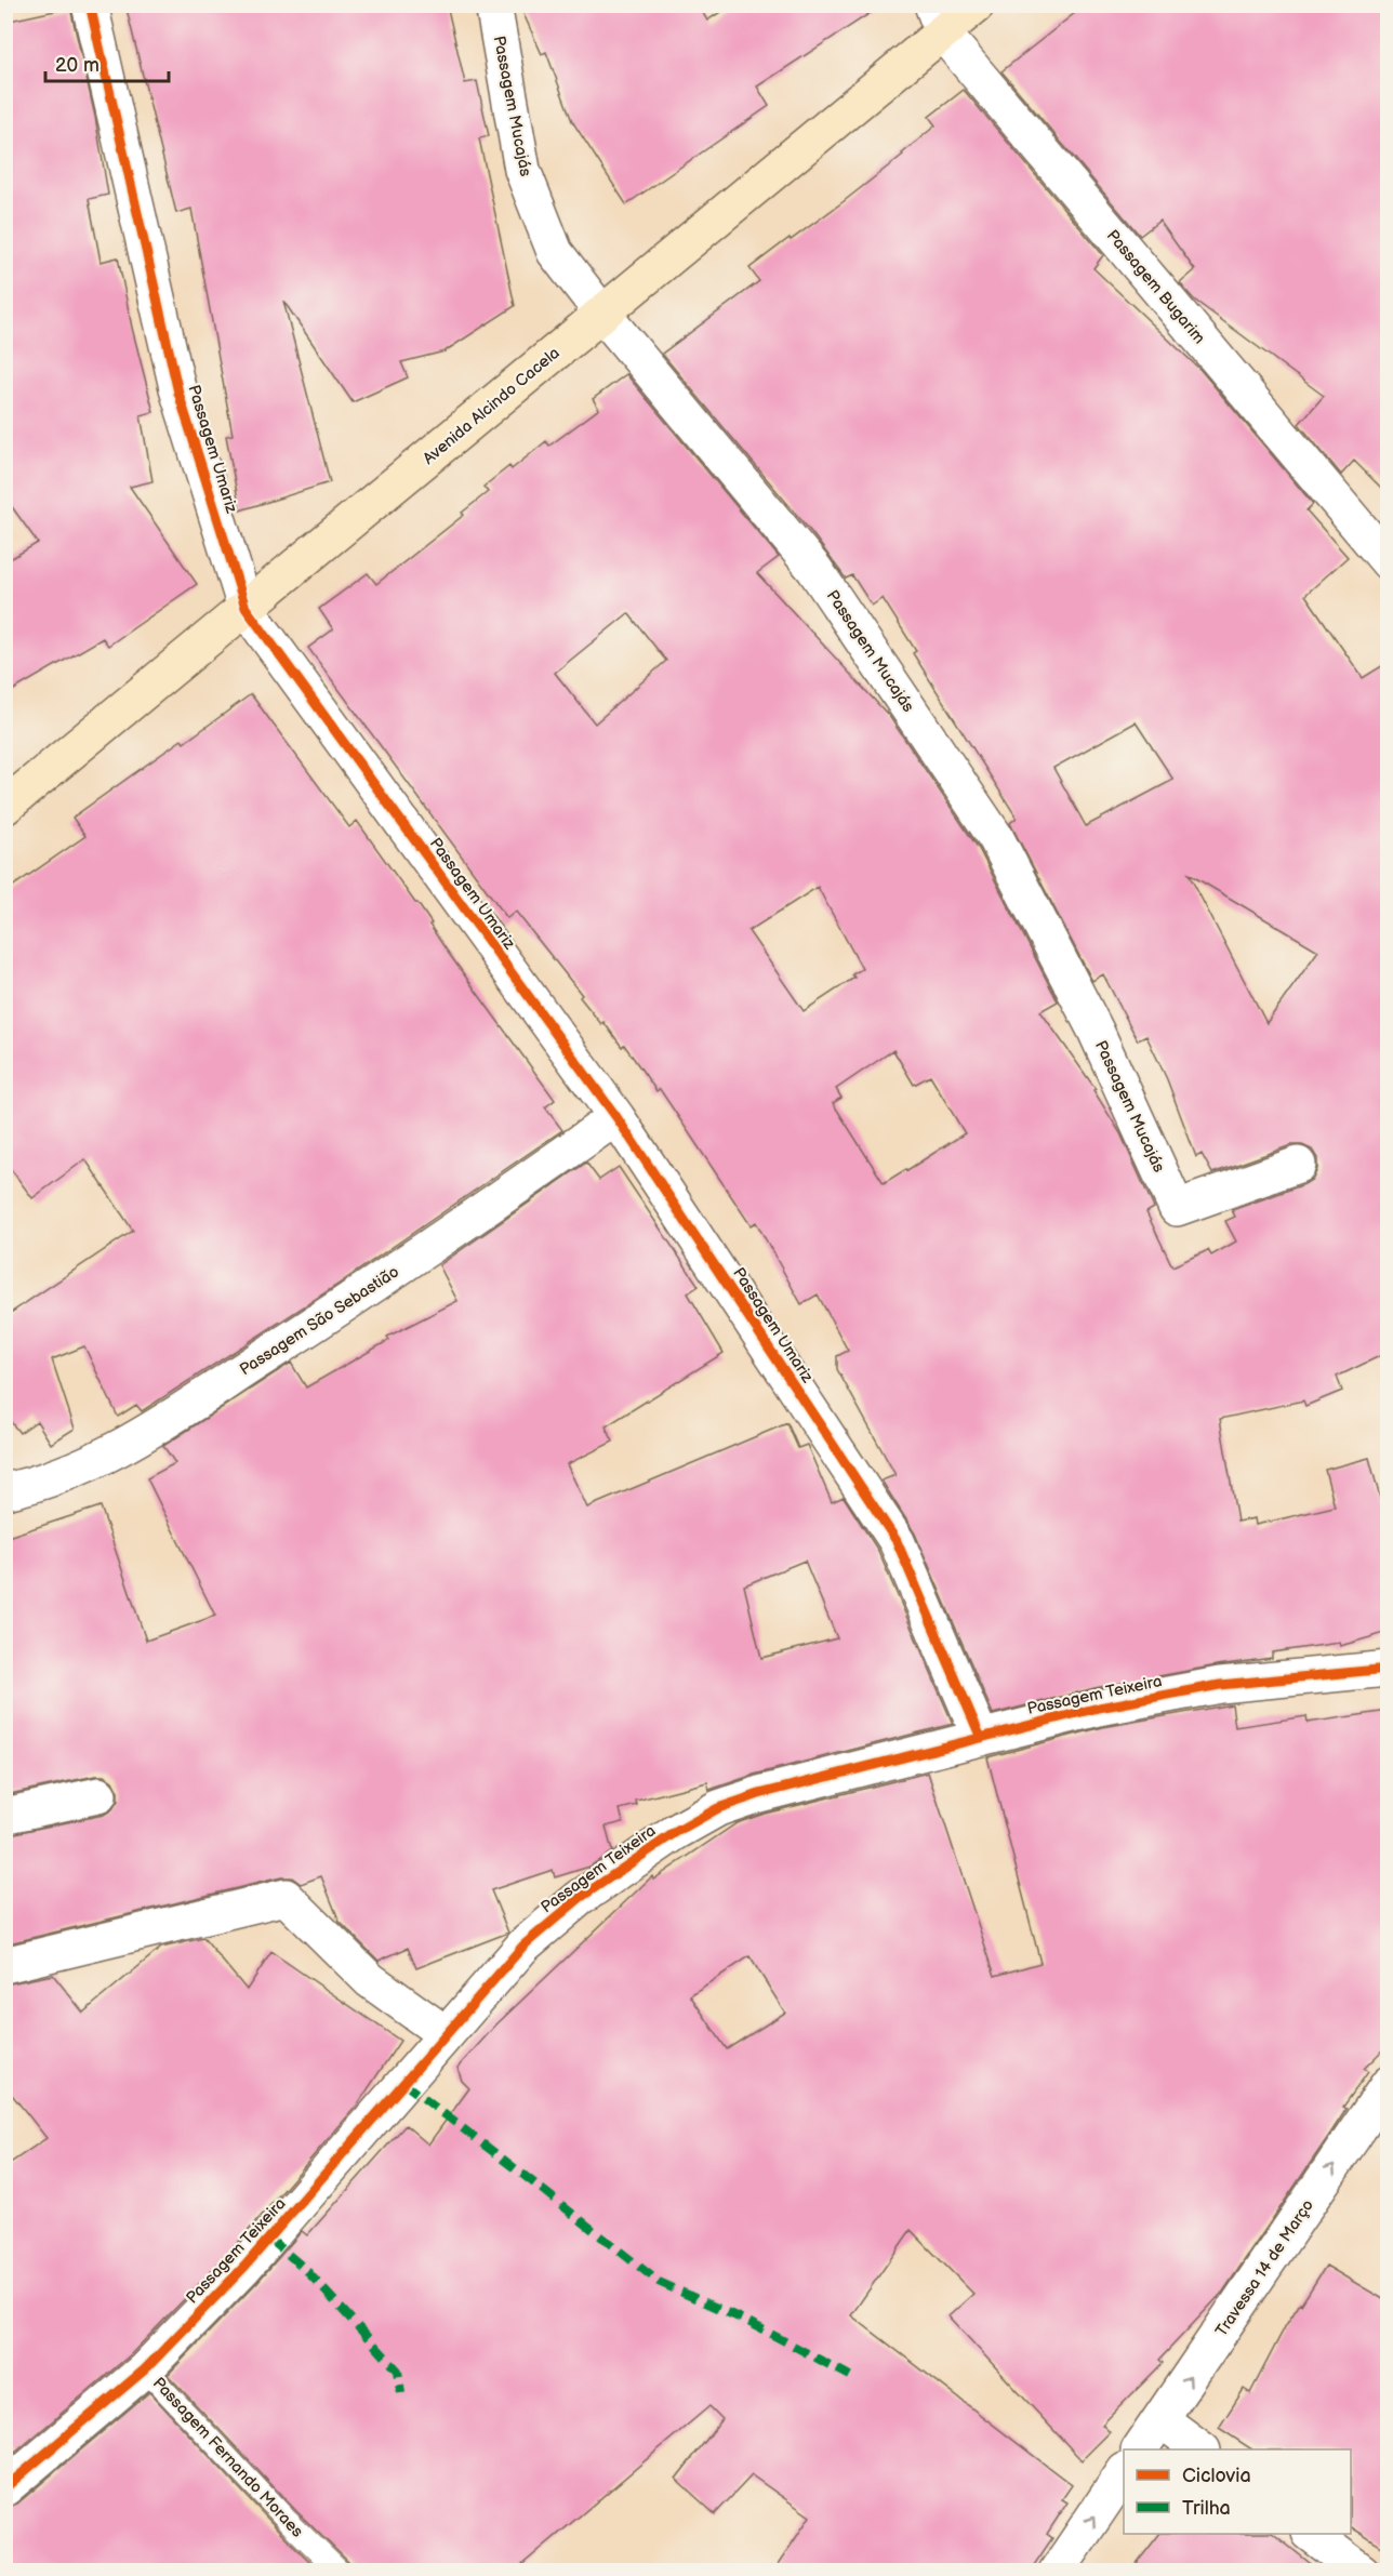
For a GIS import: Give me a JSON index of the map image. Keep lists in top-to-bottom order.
{
  "streets": {
    "main road": ["Avenida Alcindo Cacela"],
    "street": [
      "Passagem Mucajás",
      "Passagem Bugarim",
      "Passagem Umariz",
      "Passagem São Sebastião",
      "Passagem Teixeira",
      "Travessa 14 de Março"
    ],
    "lane": ["Passagem Fernando Moraes"]
  },
  "crossings": [
    ["Passagem Mucajás", "Avenida Alcindo Cacela"],
    ["Passagem Bugarim", "Avenida Alcindo Cacela"],
    ["Avenida Alcindo Cacela", "Passagem Umariz"],
    ["Passagem Umariz", "Passagem São Sebastião"],
    ["Passagem Umariz", "Passagem Teixeira"],
    ["Passagem Teixeira", "Passagem Fernando Moraes"]
  ],
  "one_way": ["Travessa 14 de Março"],
  "legend": ["Ciclovia", "Trilha"],
  "scale_bar": "20 m"
}
